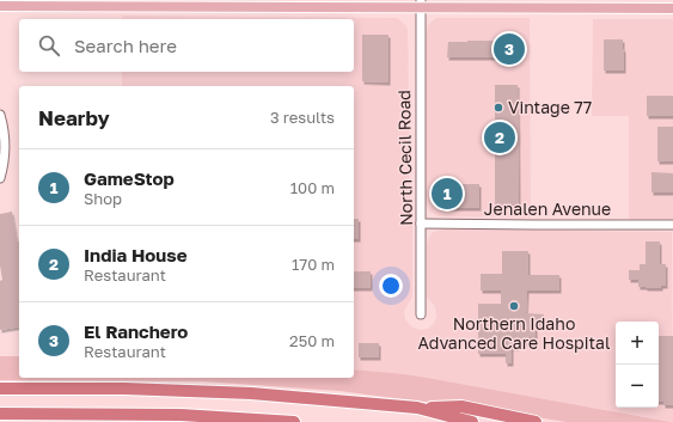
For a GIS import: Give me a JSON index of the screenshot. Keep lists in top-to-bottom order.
{
  "streets": {
    "street": ["North Cecil Road", "Jenalen Avenue"]
  },
  "crossings": [
    ["North Cecil Road", "Jenalen Avenue"]
  ],
  "places": ["Vintage 77", "Northern Idaho Advanced Care Hospital"],
  "page": {
    "search": "Search here",
    "pins": ["3", "2", "1"],
    "heading": ["Nearby", "3 results"],
    "list": [
      {
        "mark": "1",
        "name": "GameStop",
        "note": "Shop",
        "value": "100 m"
      },
      {
        "mark": "2",
        "name": "India House",
        "note": "Restaurant",
        "value": "170 m"
      },
      {
        "mark": "3",
        "name": "El Ranchero",
        "note": "Restaurant",
        "value": "250 m"
      }
    ],
    "map_buttons": ["+", "−"]
  }
}
